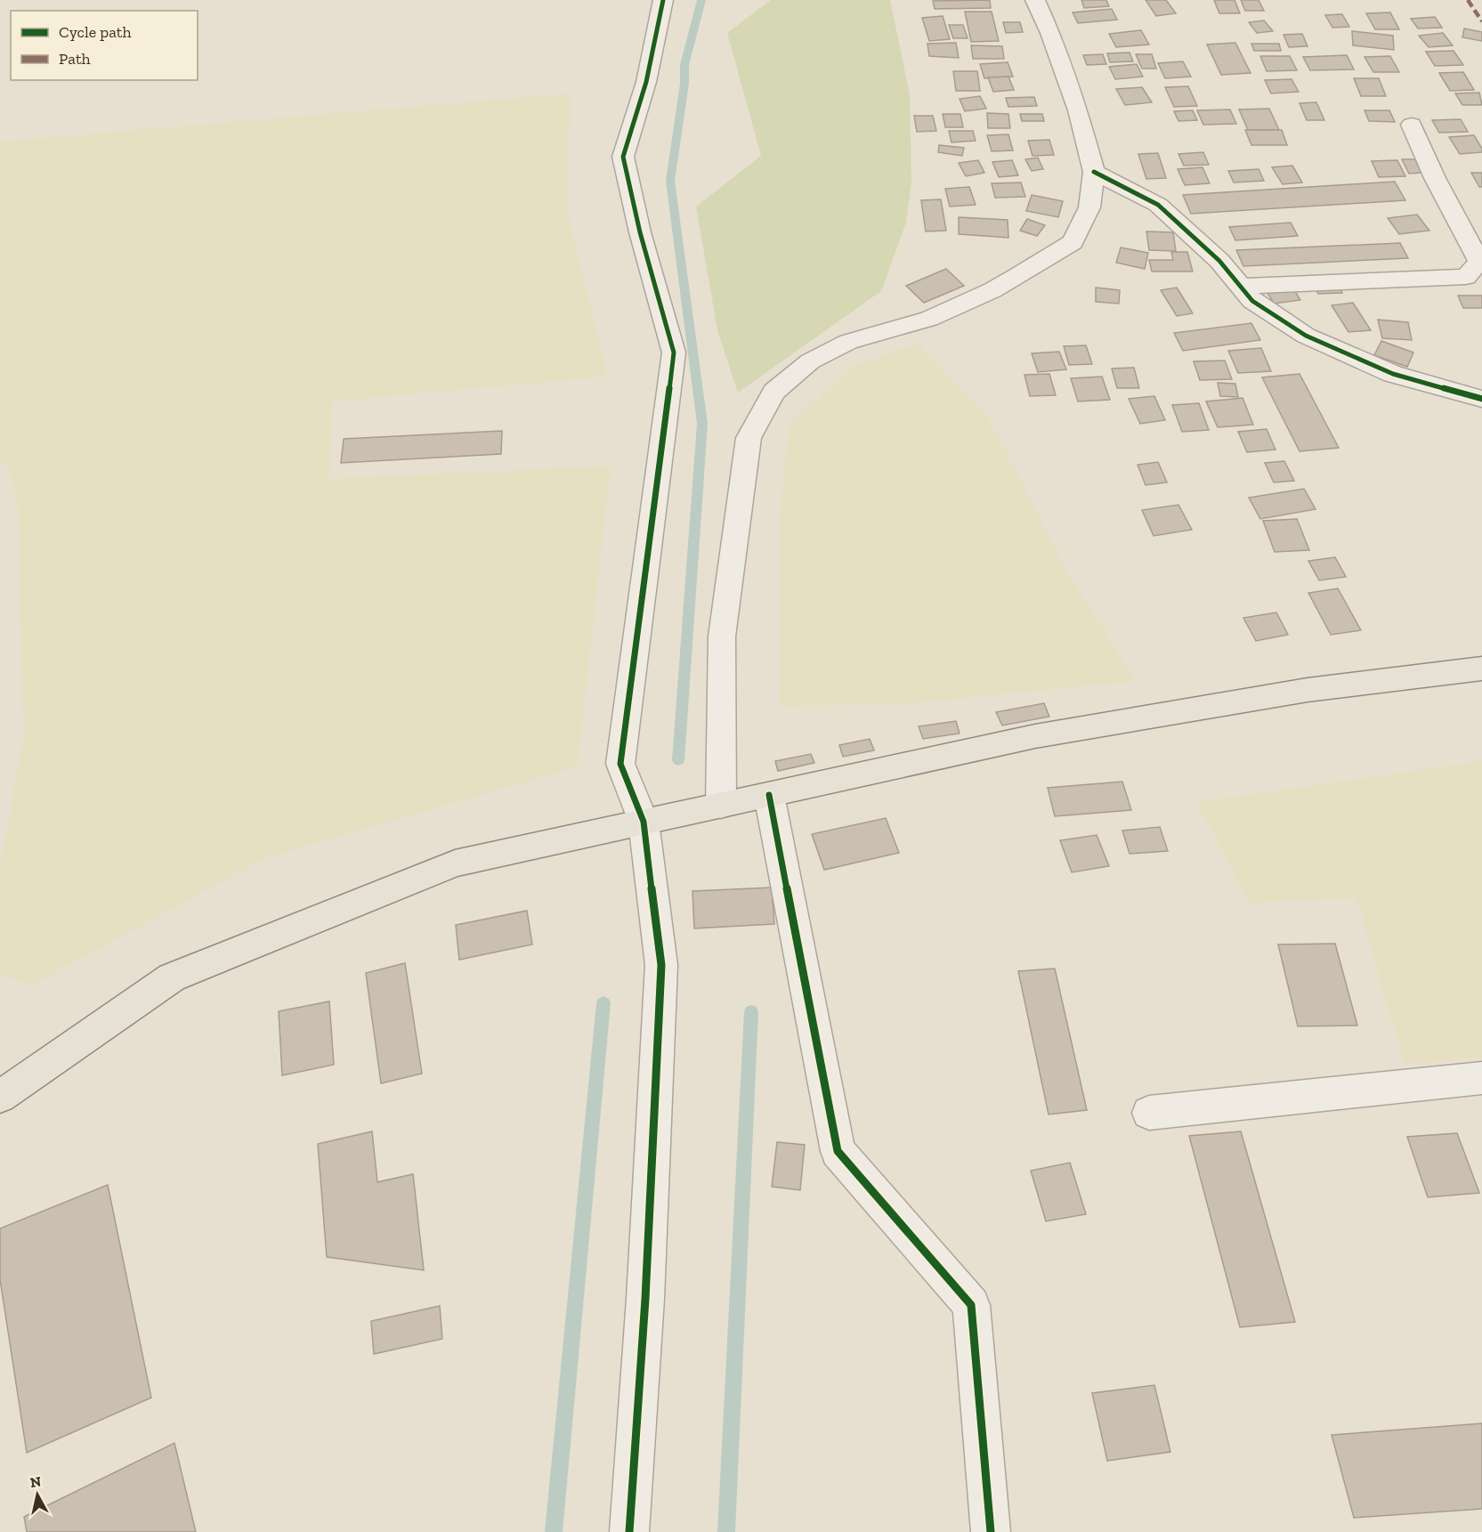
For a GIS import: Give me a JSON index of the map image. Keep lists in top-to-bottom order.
{
  "legend": ["Cycle path", "Path"],
  "north": "top"
}
